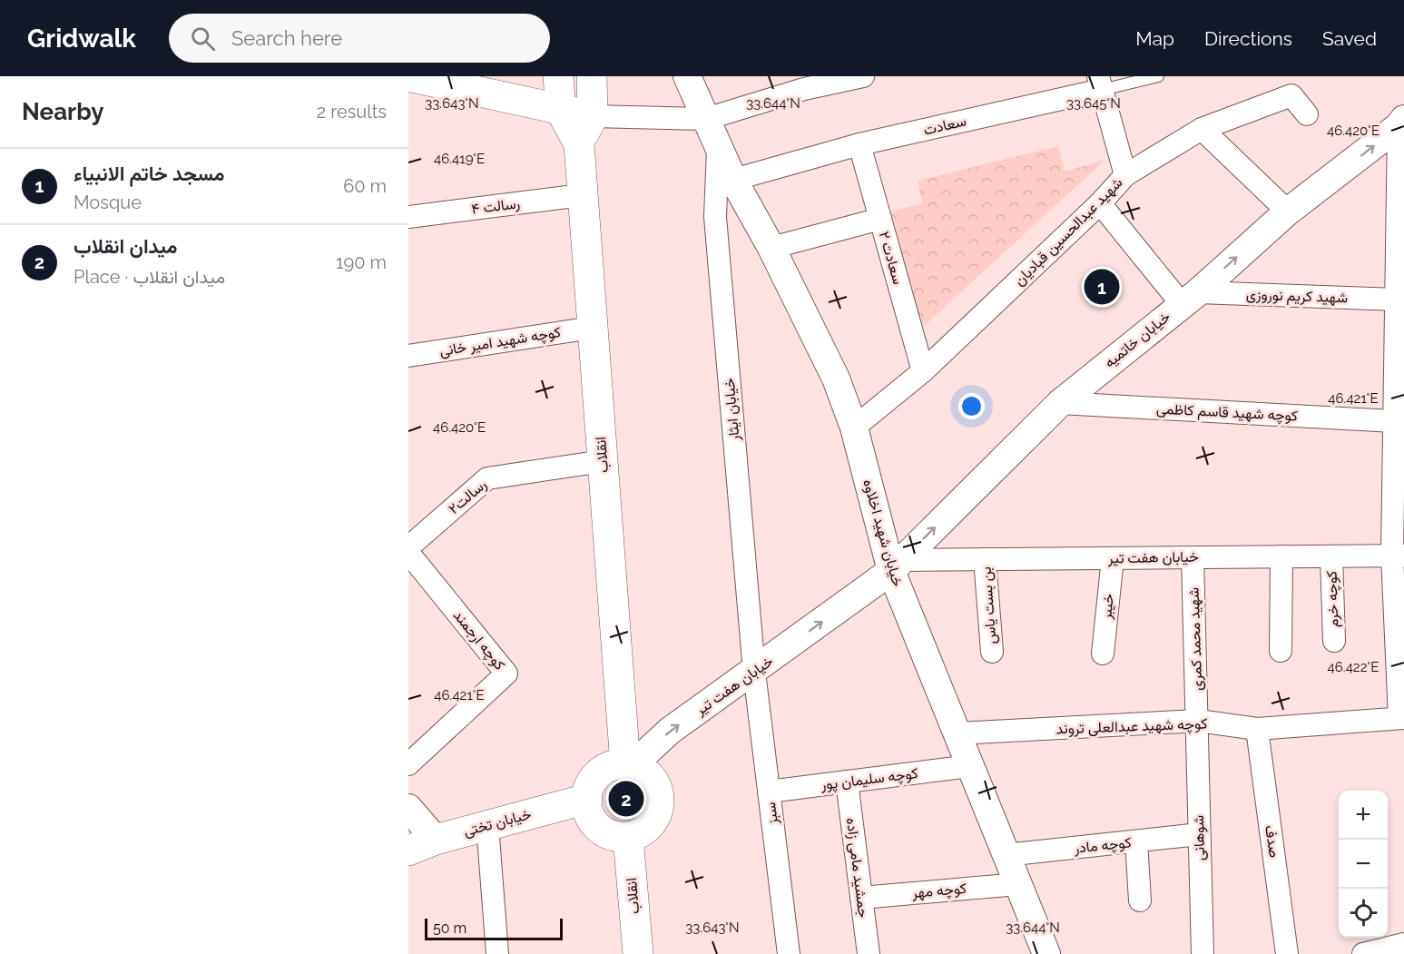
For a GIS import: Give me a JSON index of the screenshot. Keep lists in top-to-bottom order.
{
  "streets": {
    "main road": ["انقلاب", "خیابان تختی"],
    "street": [
      "سعادت",
      "رسالت ۴",
      "شهید عبدالحسین قبادیان",
      "سعادت ۲",
      "شهید کریم نوروزی",
      "خیابان خاتمیه",
      "کوچه شهید امیر خانی",
      "خیابان ایثار",
      "کوچه شهید قاسم کاظمی",
      "رسالت۲",
      "خیابان شهید اخلاوه",
      "خیابان هفت تیر",
      "کوچه خرم",
      "بن بست یاس",
      "خیبر",
      "شهید محمد کمری",
      "کوچه ارجمند",
      "کوچه شهید عبدالعلی تروند",
      "کوچه سلیمان پور",
      "سبز",
      "شوهانی",
      "صدف",
      "کوچه مادر",
      "جمشید مامی زاده",
      "کوچه مهر"
    ]
  },
  "crossings": [
    ["سعادت", "سعادت ۲"],
    ["سعادت", "خیابان شهید اخلاوه"],
    ["رسالت ۴", "انقلاب"],
    ["شهید عبدالحسین قبادیان", "سعادت ۲"],
    ["شهید عبدالحسین قبادیان", "خیابان شهید اخلاوه"],
    ["شهید کریم نوروزی", "خیابان خاتمیه"],
    ["خیابان خاتمیه", "کوچه شهید قاسم کاظمی"],
    ["خیابان خاتمیه", "خیابان شهید اخلاوه"],
    ["خیابان خاتمیه", "خیابان هفت تیر"],
    ["کوچه شهید امیر خانی", "انقلاب"],
    ["خیابان ایثار", "خیابان شهید اخلاوه"],
    ["خیابان ایثار", "خیابان هفت تیر"],
    ["خیابان ایثار", "سبز"],
    ["انقلاب", "رسالت۲"],
    ["انقلاب", "خیابان هفت تیر"],
    ["انقلاب", "خیابان تختی"],
    ["خیابان شهید اخلاوه", "خیابان هفت تیر"],
    ["خیابان شهید اخلاوه", "کوچه شهید عبدالعلی تروند"],
    ["خیابان شهید اخلاوه", "کوچه سلیمان پور"],
    ["خیابان شهید اخلاوه", "کوچه مادر"],
    ["خیابان شهید اخلاوه", "کوچه مهر"],
    ["خیابان هفت تیر", "کوچه خرم"],
    ["خیابان هفت تیر", "بن بست یاس"],
    ["خیابان هفت تیر", "خیبر"],
    ["خیابان هفت تیر", "شهید محمد کمری"],
    ["خیابان هفت تیر", "سبز"],
    ["خیابان هفت تیر", "خیابان تختی"],
    ["شهید محمد کمری", "کوچه شهید عبدالعلی تروند"],
    ["شهید محمد کمری", "شوهانی"],
    ["کوچه شهید عبدالعلی تروند", "شوهانی"],
    ["کوچه شهید عبدالعلی تروند", "صدف"],
    ["کوچه سلیمان پور", "سبز"],
    ["کوچه سلیمان پور", "جمشید مامی زاده"],
    ["شوهانی", "کوچه مادر"],
    ["جمشید مامی زاده", "کوچه مهر"]
  ],
  "one_way": ["خیابان خاتمیه", "خیابان هفت تیر"],
  "scale_bar": "50 m",
  "page": {
    "header": "Gridwalk",
    "search": "Search here",
    "nav": ["Map", "Directions", "Saved"],
    "heading": ["Nearby", "2 results"],
    "list": [
      {
        "mark": "1",
        "name": "مسجد خاتم الانبیاء",
        "note": "Mosque",
        "value": "60 m"
      },
      {
        "mark": "2",
        "name": "میدان انقلاب",
        "note": "Place · میدان انقلاب",
        "value": "190 m"
      }
    ],
    "pins": ["1", "2"],
    "map_buttons": ["+", "−"],
    "scale": "50 m"
  },
  "coordinates": [
    "33.643°N",
    "33.644°N",
    "33.645°N",
    "46.420°E",
    "46.419°E",
    "46.421°E",
    "46.422°E"
  ]
}
